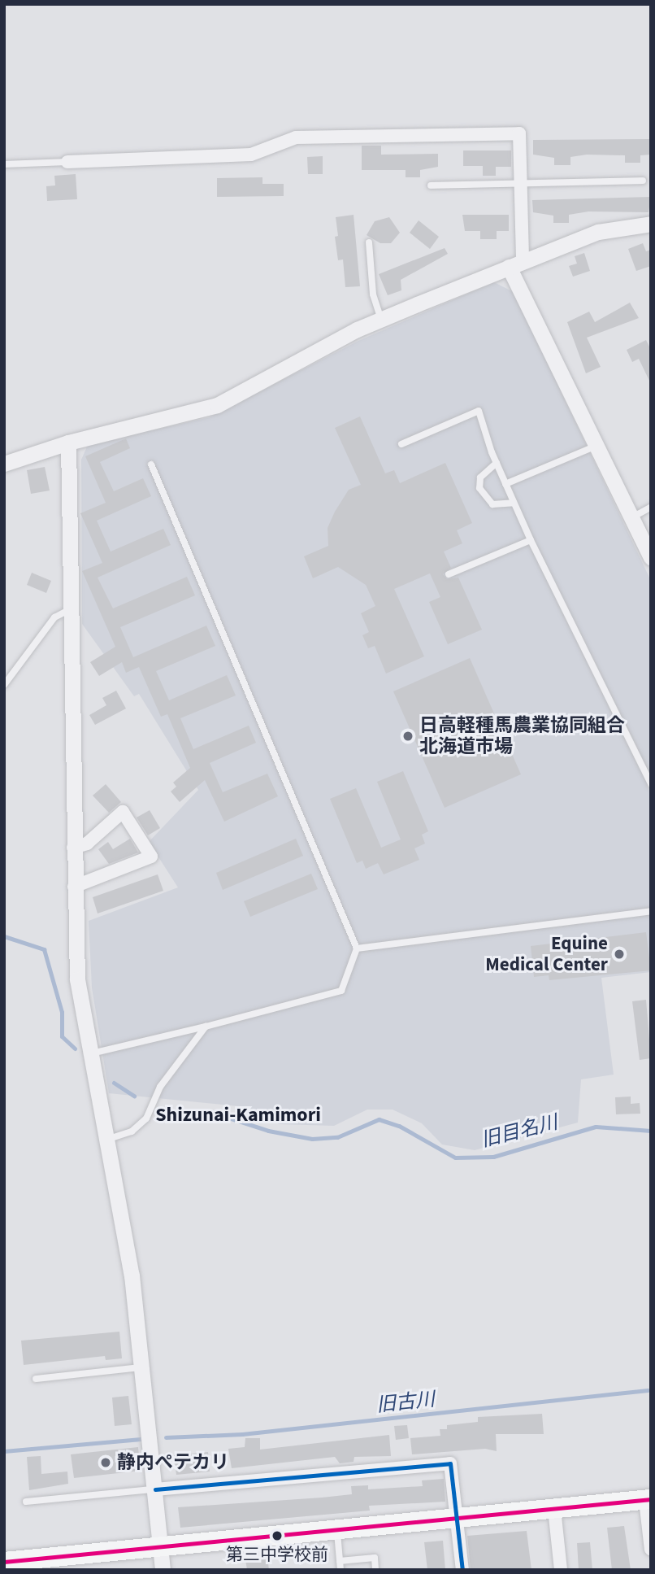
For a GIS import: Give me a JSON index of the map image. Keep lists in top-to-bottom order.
{
  "districts": ["Shizunai-Kamimori"],
  "water": ["旧目名川", "旧古川"],
  "places": [
    "日高軽種馬農業協同組合 北海道市場",
    "Equine Medical Center",
    "静内ぺテカリ",
    "第三中学校前"
  ]
}
